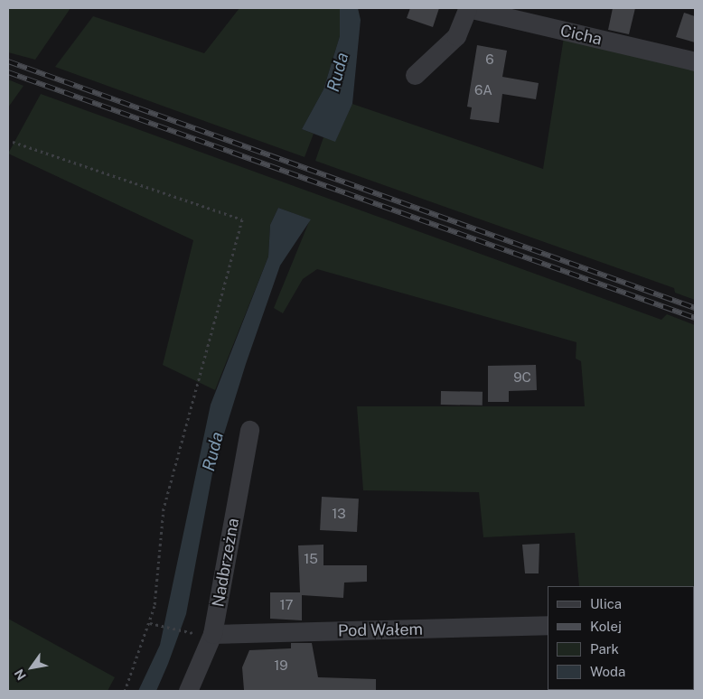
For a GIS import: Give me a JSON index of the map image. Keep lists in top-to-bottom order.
{
  "streets": {
    "street": ["Cicha", "Nadbrzeżna", "Pod Wałem"]
  },
  "crossings": [
    ["Nadbrzeżna", "Pod Wałem"]
  ],
  "water": ["Ruda"],
  "house_numbers": [
    "6",
    "6A",
    "9C",
    "13",
    "15",
    "17",
    "19"
  ],
  "legend": [
    "Ulica",
    "Kolej",
    "Park",
    "Woda"
  ],
  "north": "bottom left"
}
